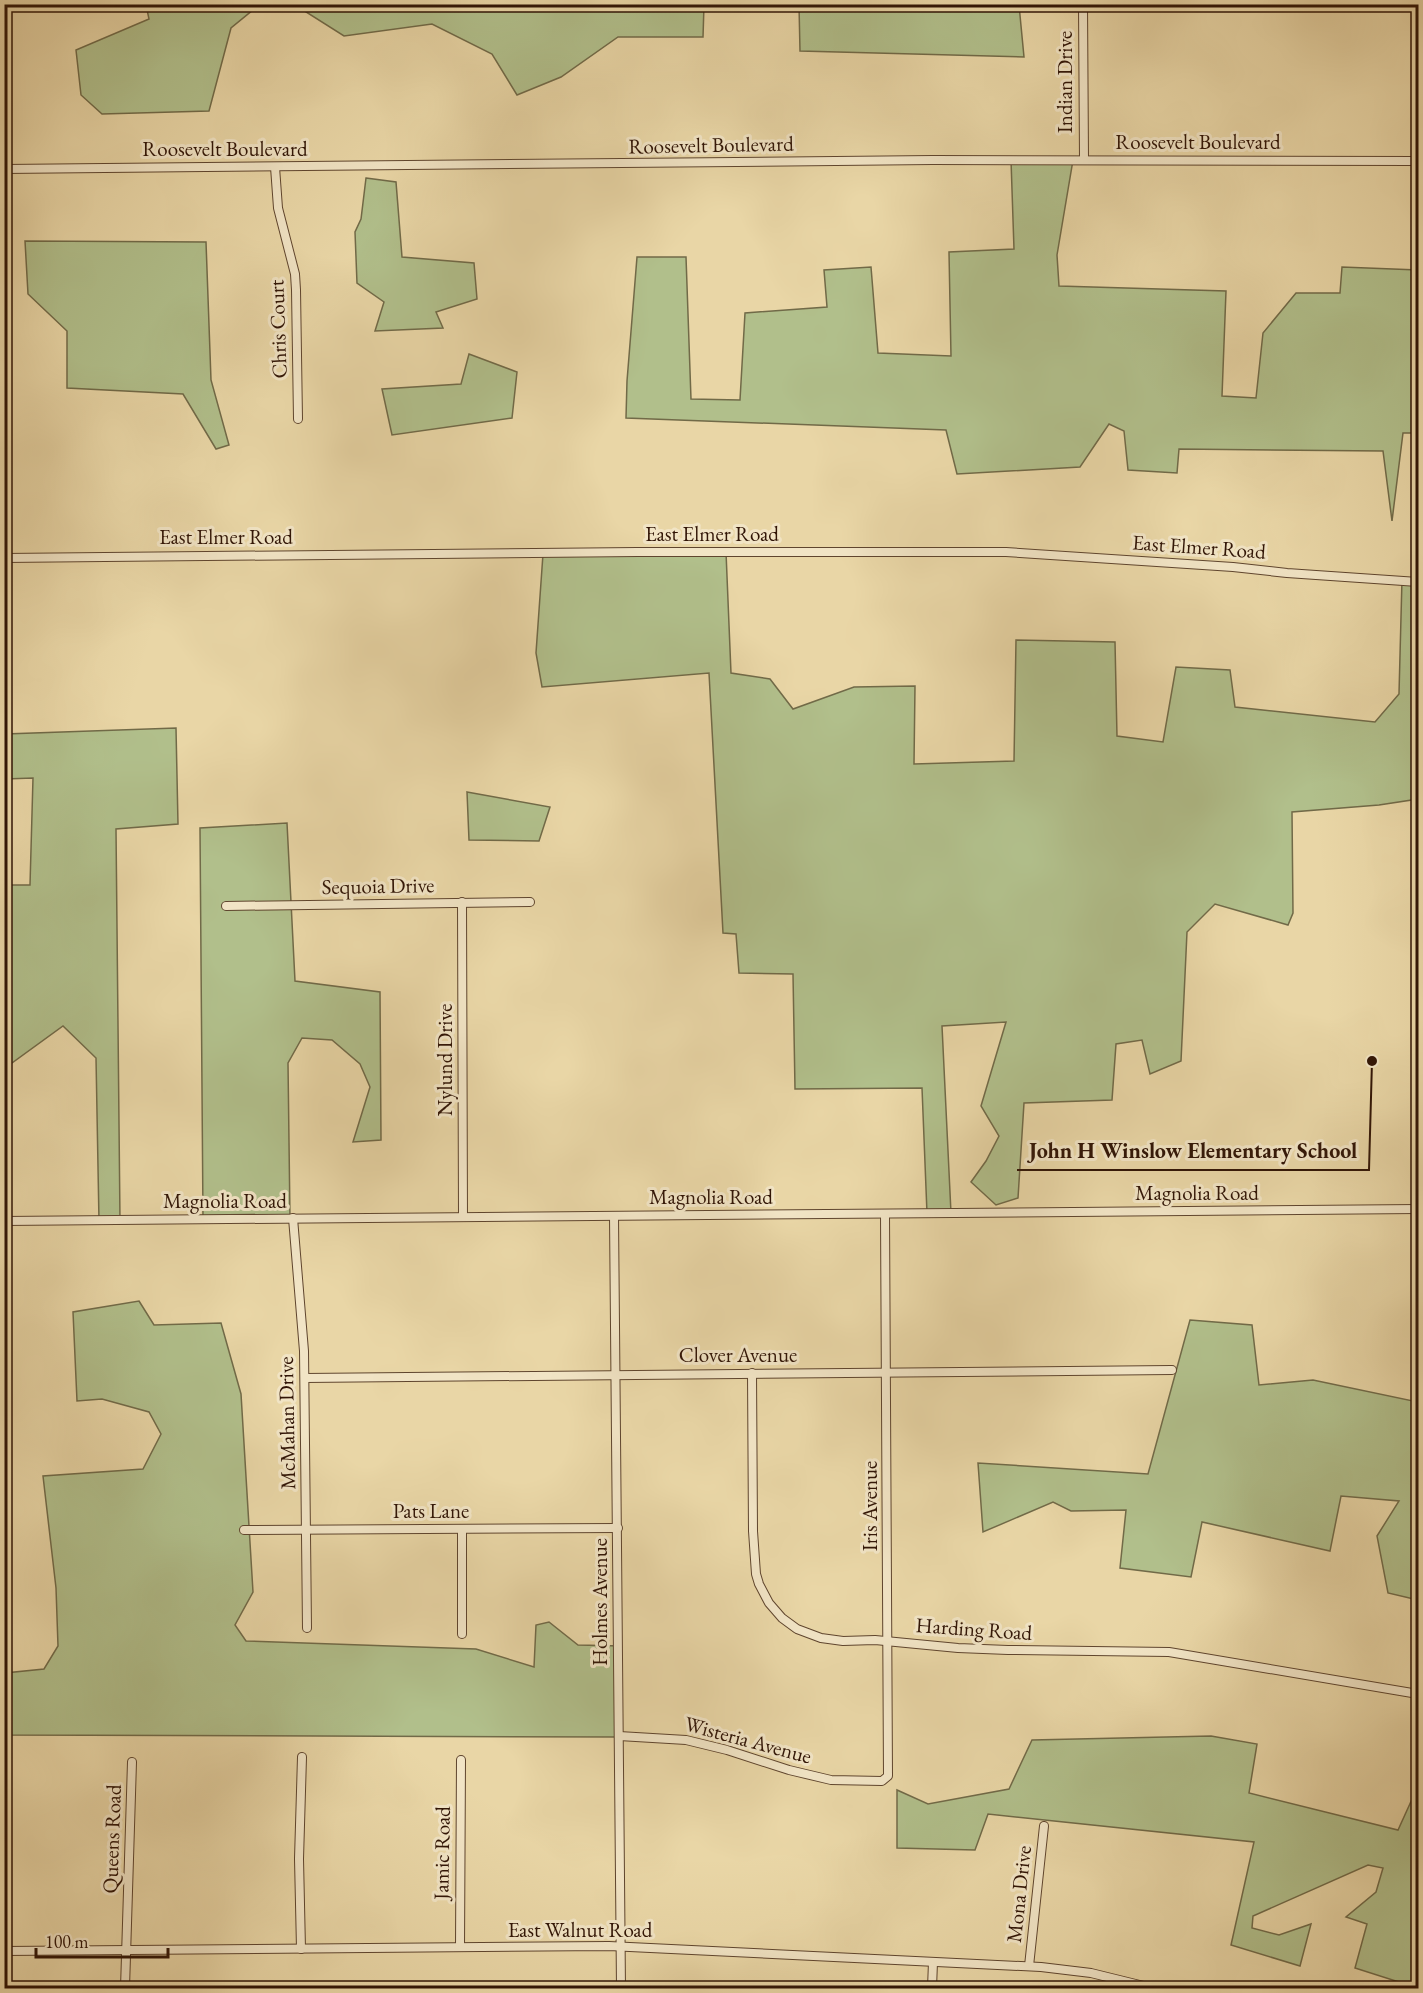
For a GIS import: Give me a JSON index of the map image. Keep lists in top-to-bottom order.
{
  "streets": {
    "street": [
      "Indian Drive",
      "Roosevelt Boulevard",
      "Chris Court",
      "East Elmer Road",
      "Sequoia Drive",
      "Nylund Drive",
      "Magnolia Road",
      "Clover Avenue",
      "McMahan Drive",
      "Iris Avenue",
      "Pats Lane",
      "Holmes Avenue",
      "Harding Road",
      "Wisteria Avenue",
      "Queens Road",
      "Jamic Road",
      "Mona Drive",
      "East Walnut Road"
    ]
  },
  "crossings": [
    ["Indian Drive", "Roosevelt Boulevard"],
    ["Roosevelt Boulevard", "Chris Court"],
    ["Sequoia Drive", "Nylund Drive"],
    ["Nylund Drive", "Magnolia Road"],
    ["Magnolia Road", "McMahan Drive"],
    ["Magnolia Road", "Iris Avenue"],
    ["Magnolia Road", "Holmes Avenue"],
    ["Clover Avenue", "McMahan Drive"],
    ["Clover Avenue", "Iris Avenue"],
    ["Clover Avenue", "Holmes Avenue"],
    ["Clover Avenue", "Harding Road"],
    ["McMahan Drive", "Pats Lane"],
    ["Iris Avenue", "Harding Road"],
    ["Iris Avenue", "Wisteria Avenue"],
    ["Pats Lane", "Holmes Avenue"],
    ["Holmes Avenue", "Wisteria Avenue"],
    ["Holmes Avenue", "East Walnut Road"],
    ["Queens Road", "East Walnut Road"],
    ["Jamic Road", "East Walnut Road"],
    ["Mona Drive", "East Walnut Road"]
  ],
  "places": ["John H Winslow Elementary School"],
  "scale_bar": "100 m"
}
